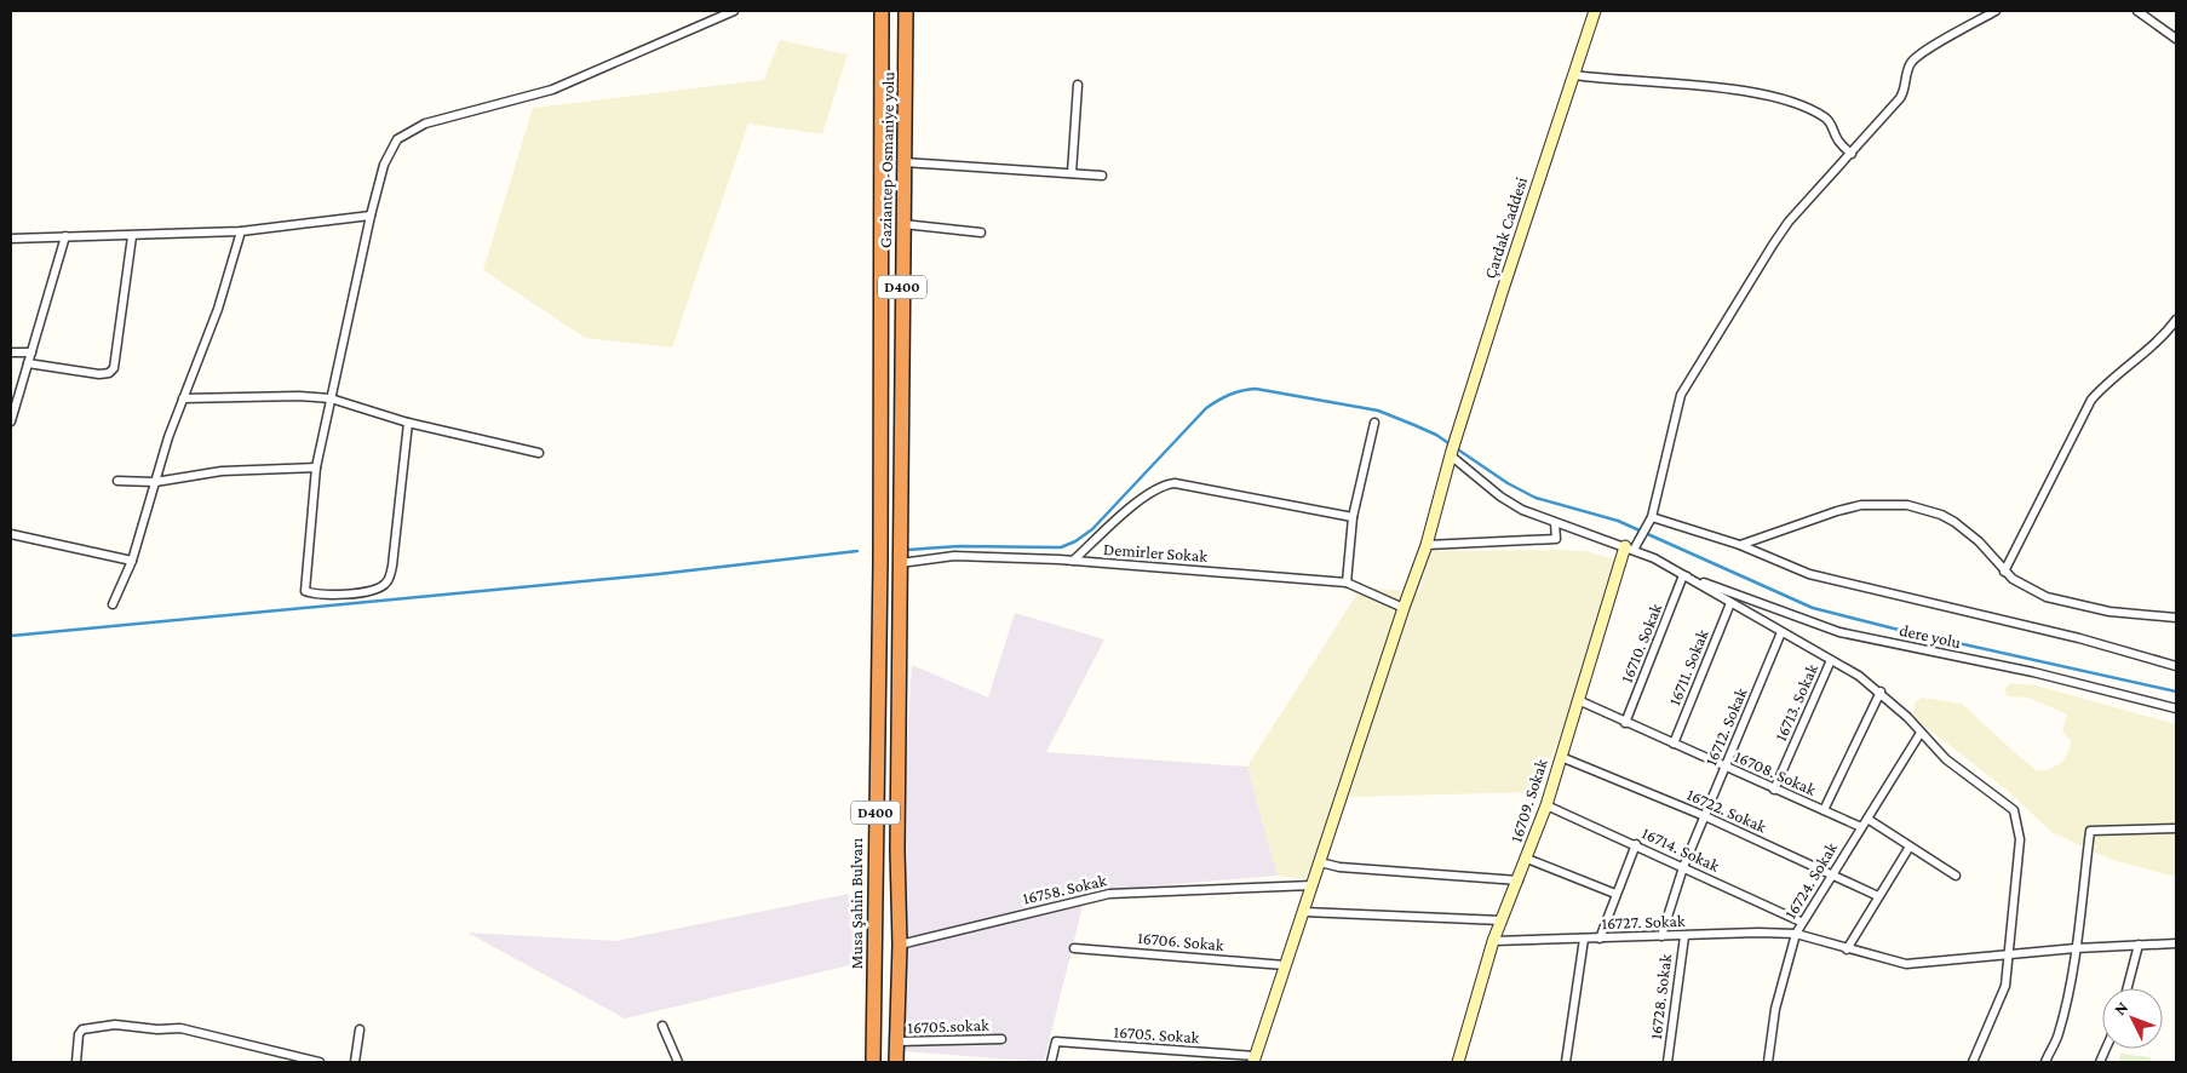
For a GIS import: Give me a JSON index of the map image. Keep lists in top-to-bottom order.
{
  "streets": {
    "highway": ["Gaziantep-Osmaniye yolu", "D400", "Musa Şahin Bulvarı"],
    "main road": ["Çardak Caddesi", "16709. Sokak"],
    "street": [
      "Demirler Sokak",
      "dere yolu",
      "16710. Sokak",
      "16711. Sokak",
      "16713. Sokak",
      "16712. Sokak",
      "16708. Sokak",
      "16722. Sokak",
      "16714. Sokak",
      "16724. Sokak",
      "16758. Sokak",
      "16727. Sokak",
      "16706. Sokak",
      "16728. Sokak",
      "16705.sokak",
      "16705. Sokak"
    ]
  },
  "crossings": [
    ["Gaziantep-Osmaniye yolu", "D400"],
    ["Gaziantep-Osmaniye yolu", "Demirler Sokak"],
    ["Gaziantep-Osmaniye yolu", "Musa Şahin Bulvarı"],
    ["Çardak Caddesi", "Demirler Sokak"],
    ["Çardak Caddesi", "16758. Sokak"],
    ["Çardak Caddesi", "16706. Sokak"],
    ["Çardak Caddesi", "16705. Sokak"],
    ["D400", "Demirler Sokak"],
    ["D400", "16758. Sokak"],
    ["D400", "16705.sokak"],
    ["dere yolu", "16710. Sokak"],
    ["16710. Sokak", "16708. Sokak"],
    ["16711. Sokak", "16708. Sokak"],
    ["16713. Sokak", "16708. Sokak"],
    ["16712. Sokak", "16708. Sokak"],
    ["16712. Sokak", "16722. Sokak"],
    ["16712. Sokak", "16714. Sokak"],
    ["16712. Sokak", "16727. Sokak"],
    ["16708. Sokak", "16709. Sokak"],
    ["16708. Sokak", "16724. Sokak"],
    ["16709. Sokak", "16722. Sokak"],
    ["16709. Sokak", "16714. Sokak"],
    ["16709. Sokak", "16727. Sokak"],
    ["16722. Sokak", "16724. Sokak"],
    ["16714. Sokak", "16724. Sokak"],
    ["16724. Sokak", "16727. Sokak"],
    ["16727. Sokak", "16728. Sokak"]
  ],
  "north": "top left"
}
